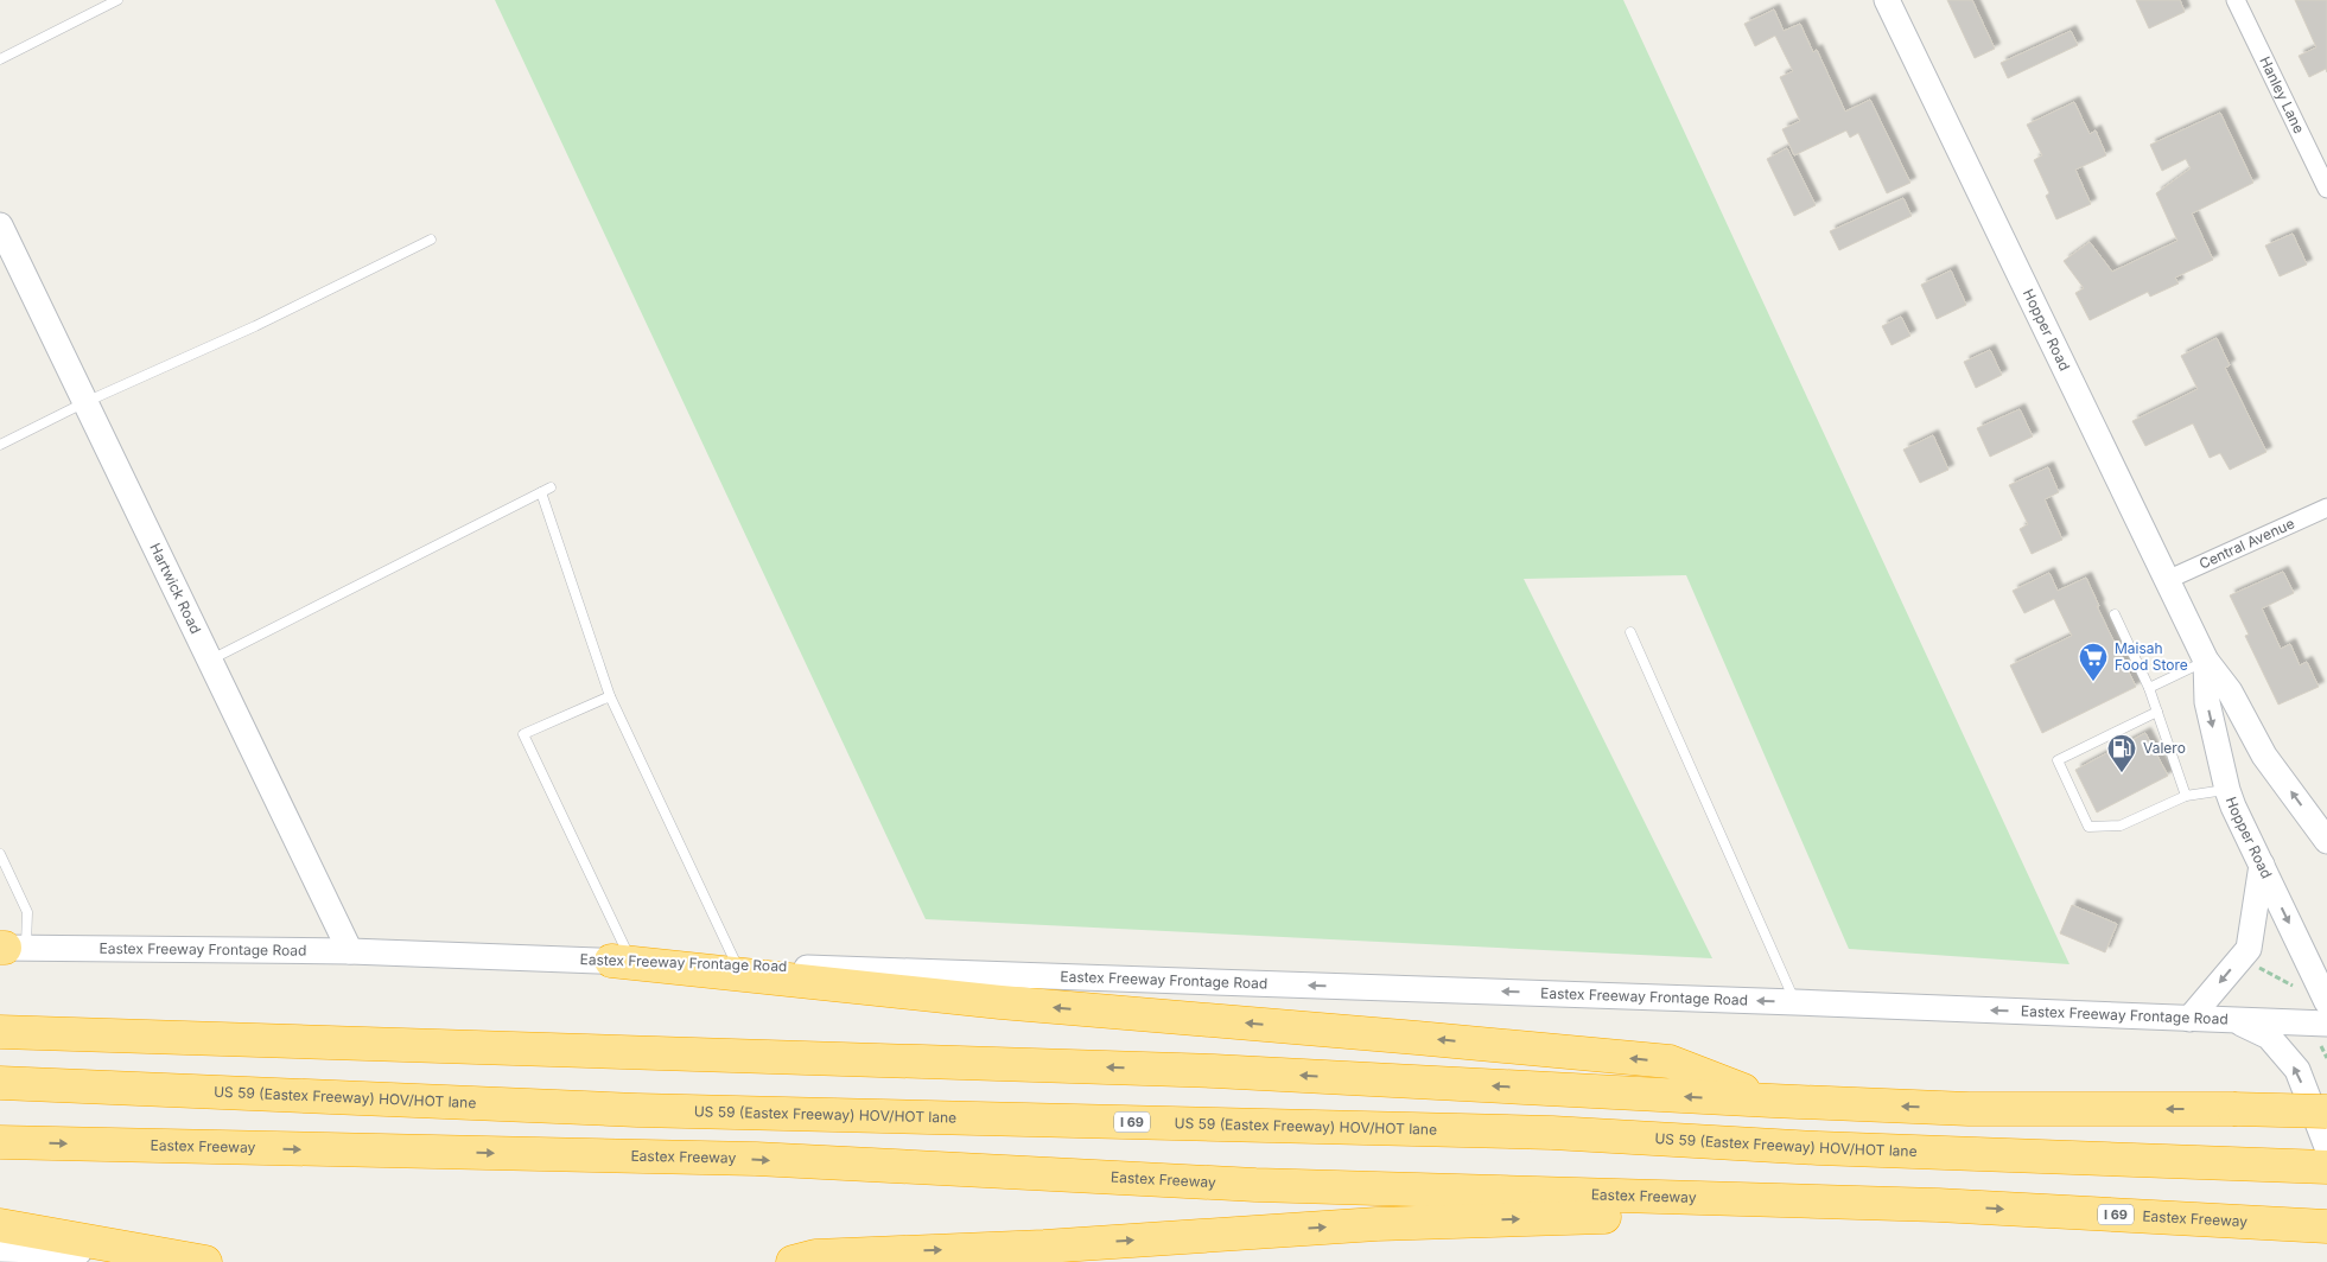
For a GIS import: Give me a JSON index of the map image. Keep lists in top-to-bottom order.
{
  "streets": {
    "highway": ["US 59 (Eastex Freeway) HOV/HOT lane", "I 69", "Eastex Freeway"],
    "main road": ["Hopper Road", "Hartwick Road", "Eastex Freeway Frontage Road"],
    "street": ["Hanley Lane", "Central Avenue"]
  },
  "crossings": [
    ["Hopper Road", "Central Avenue"],
    ["Hartwick Road", "Eastex Freeway Frontage Road"]
  ],
  "one_way": ["Eastex Freeway Frontage Road"],
  "places": {
    "supermarket": ["Maisah Food Store"],
    "fuel station": ["Valero"]
  }
}
